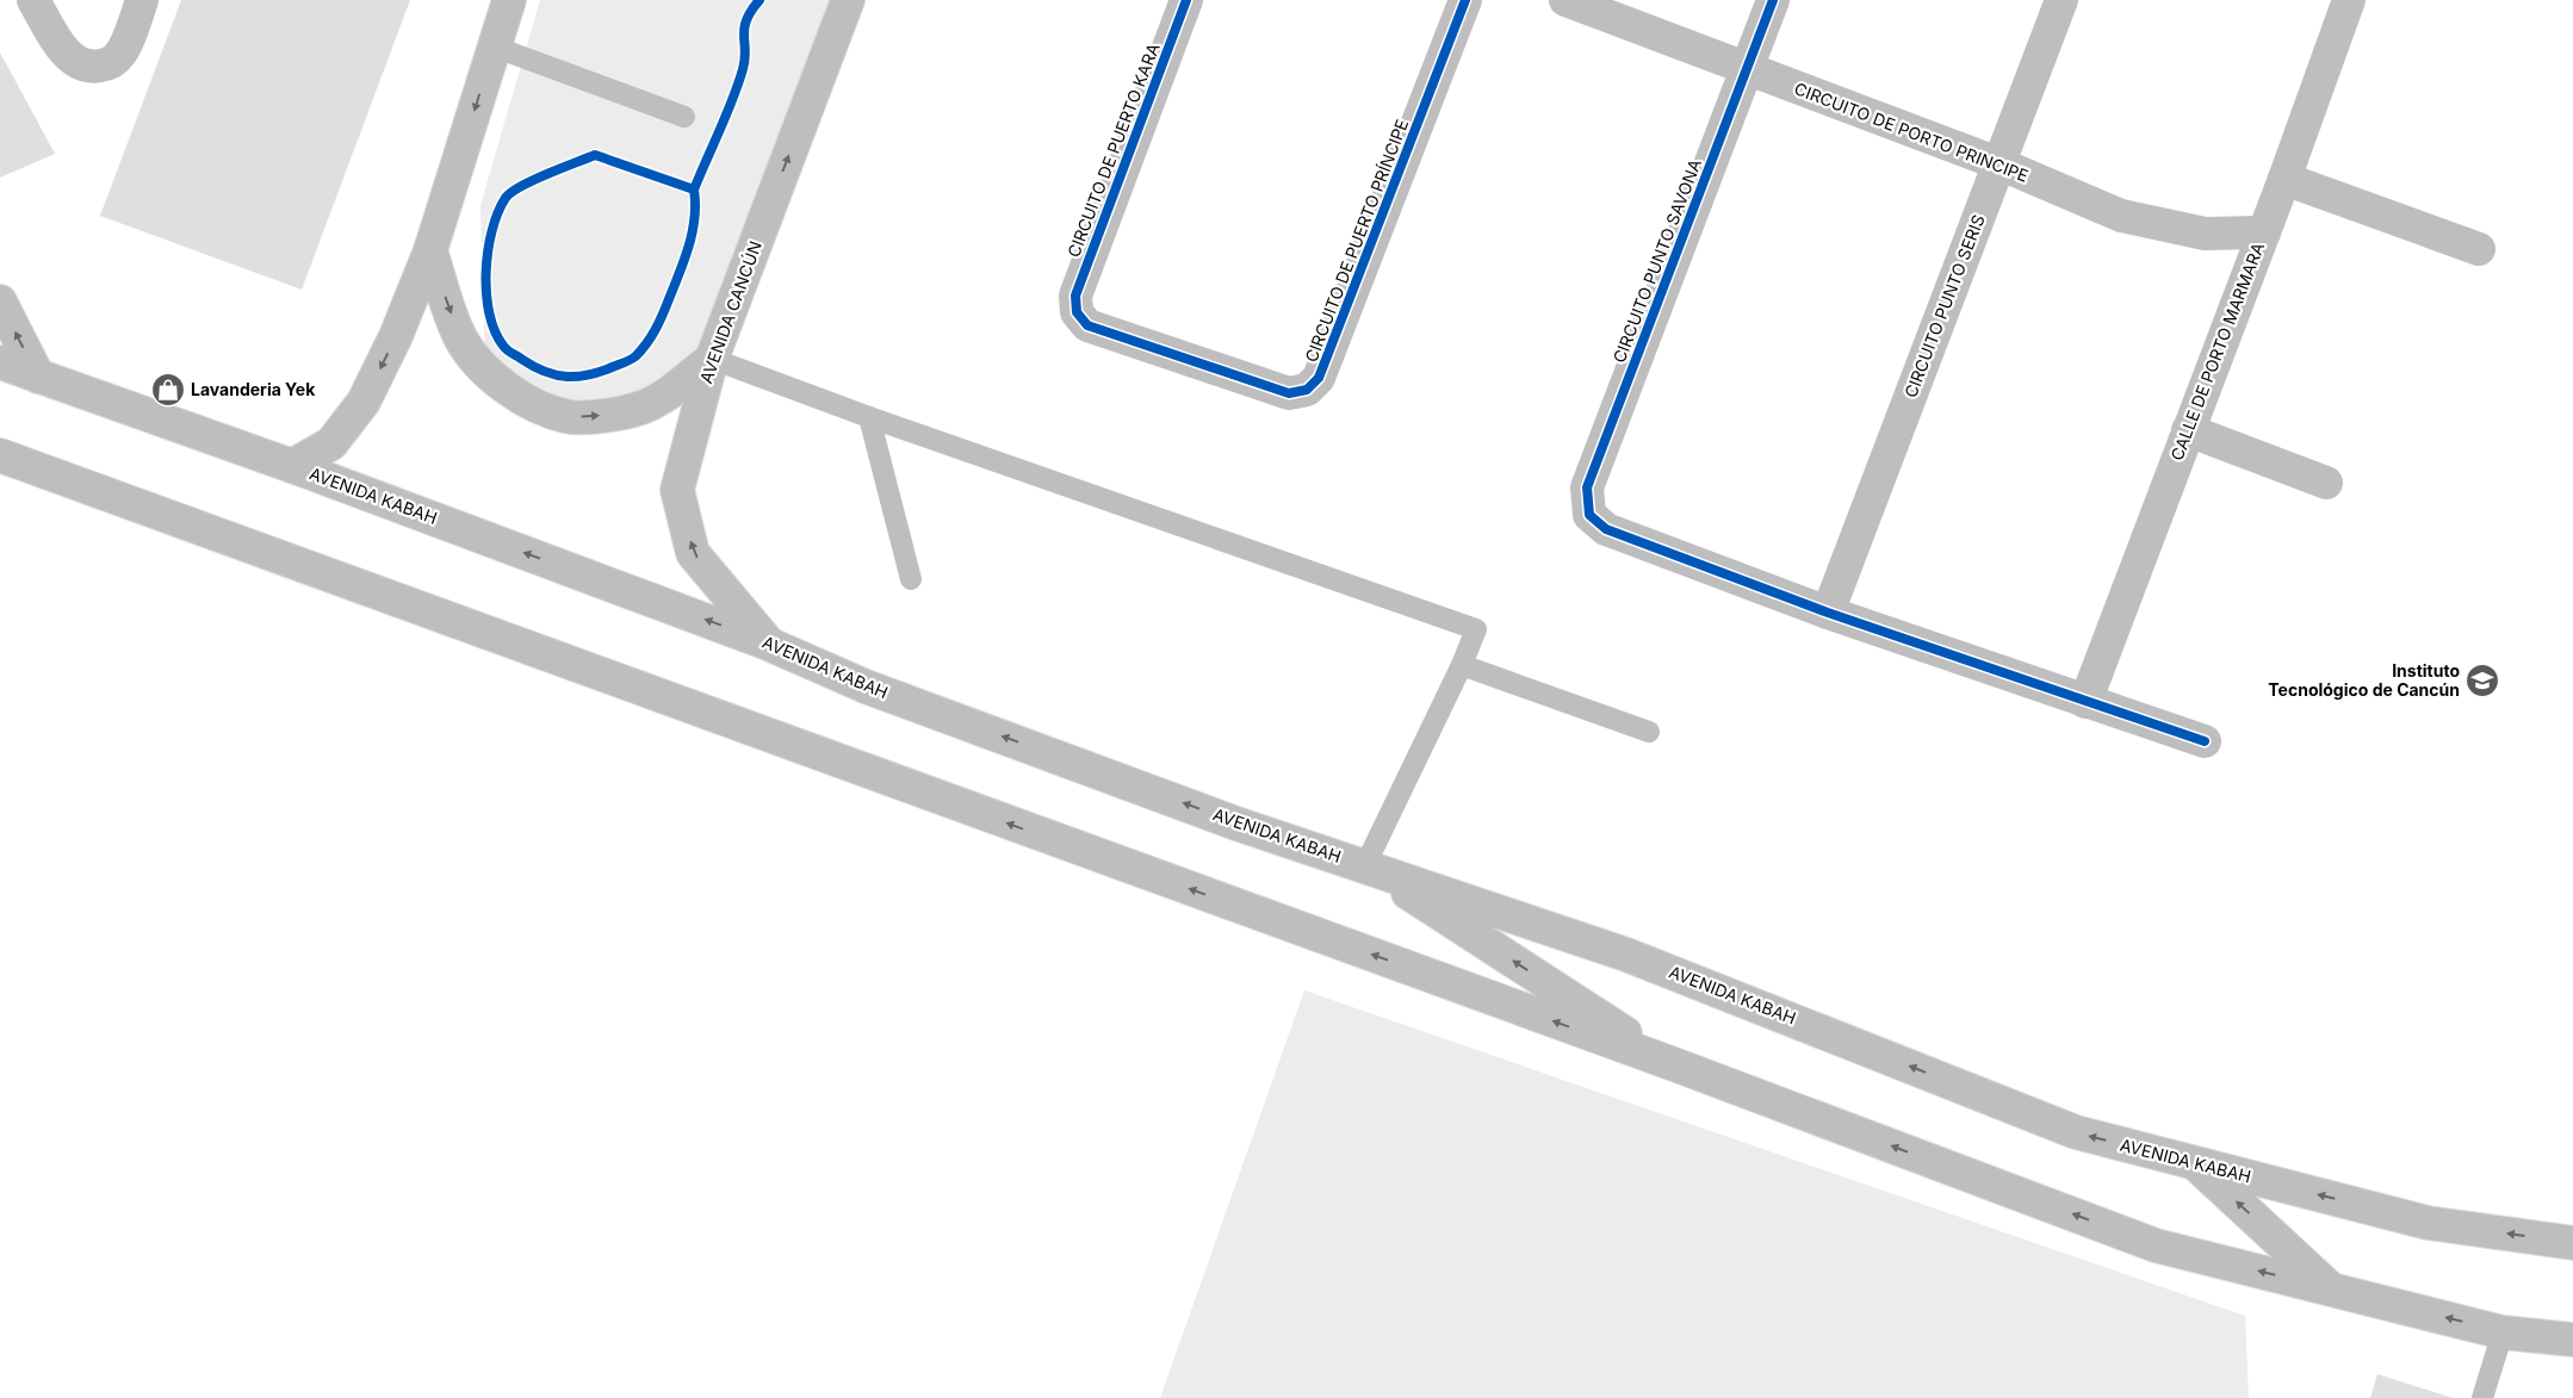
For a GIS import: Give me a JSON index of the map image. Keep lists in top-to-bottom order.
{
  "streets": {
    "main road": [
      "CIRCUITO DE PORTO PRINCIPE",
      "CIRCUITO DE PUERTO KARA",
      "CIRCUITO DE PUERTO PRÍNCIPE",
      "CIRCUITO PUNTO SAVONA",
      "CIRCUITO PUNTO SERIS",
      "AVENIDA CANCÚN",
      "CALLE DE PORTO MARMARA",
      "AVENIDA KABAH"
    ]
  },
  "crossings": [
    ["CIRCUITO DE PORTO PRINCIPE", "CIRCUITO PUNTO SAVONA"],
    ["CIRCUITO DE PORTO PRINCIPE", "CIRCUITO PUNTO SERIS"],
    ["CIRCUITO DE PORTO PRINCIPE", "CALLE DE PORTO MARMARA"],
    ["CIRCUITO DE PUERTO KARA", "CIRCUITO DE PUERTO PRÍNCIPE"],
    ["CIRCUITO PUNTO SAVONA", "CIRCUITO PUNTO SERIS"],
    ["AVENIDA CANCÚN", "AVENIDA KABAH"]
  ],
  "one_way": ["AVENIDA CANCÚN"],
  "places": {
    "shop": ["Lavanderia Yek"],
    "school or university": ["Instituto Tecnológico de Cancún"]
  }
}
